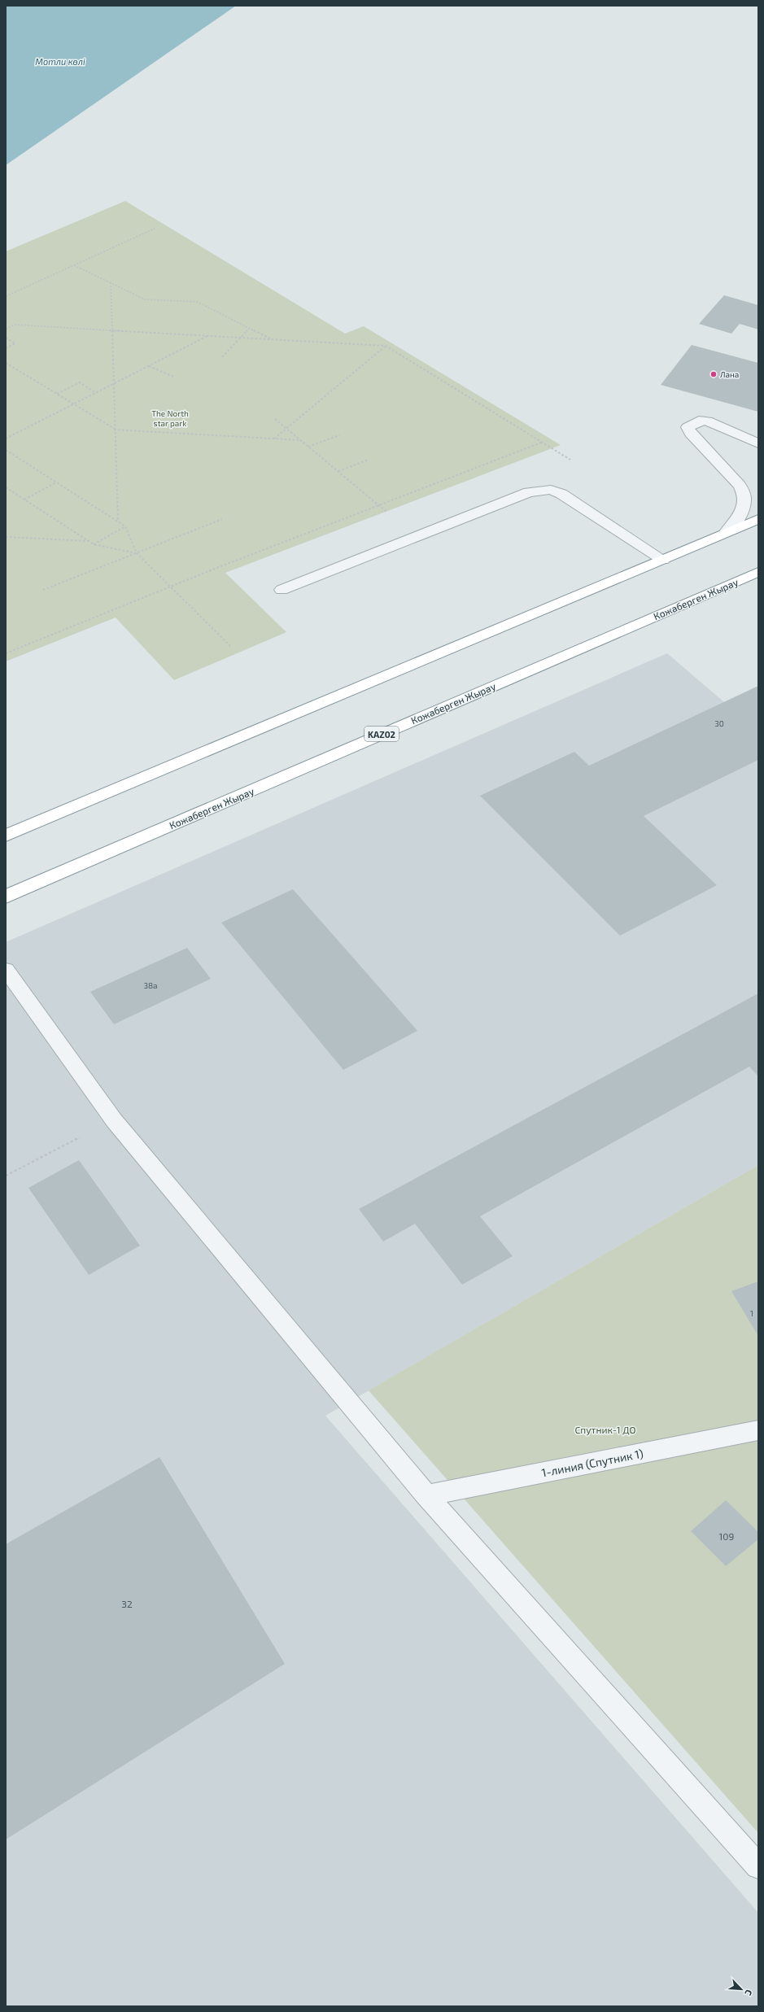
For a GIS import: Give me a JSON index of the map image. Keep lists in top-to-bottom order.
{
  "streets": {
    "highway": ["Кожаберген Жырау", "KAZ02"],
    "lane": ["1-линия (Спутник 1)"]
  },
  "water": ["Мотли көлі"],
  "parks": ["The North star park", "Спутник-1 ДО"],
  "places": ["Лана"],
  "house_numbers": [
    "30",
    "38а",
    "1",
    "109",
    "32"
  ],
  "north": "bottom right"
}
